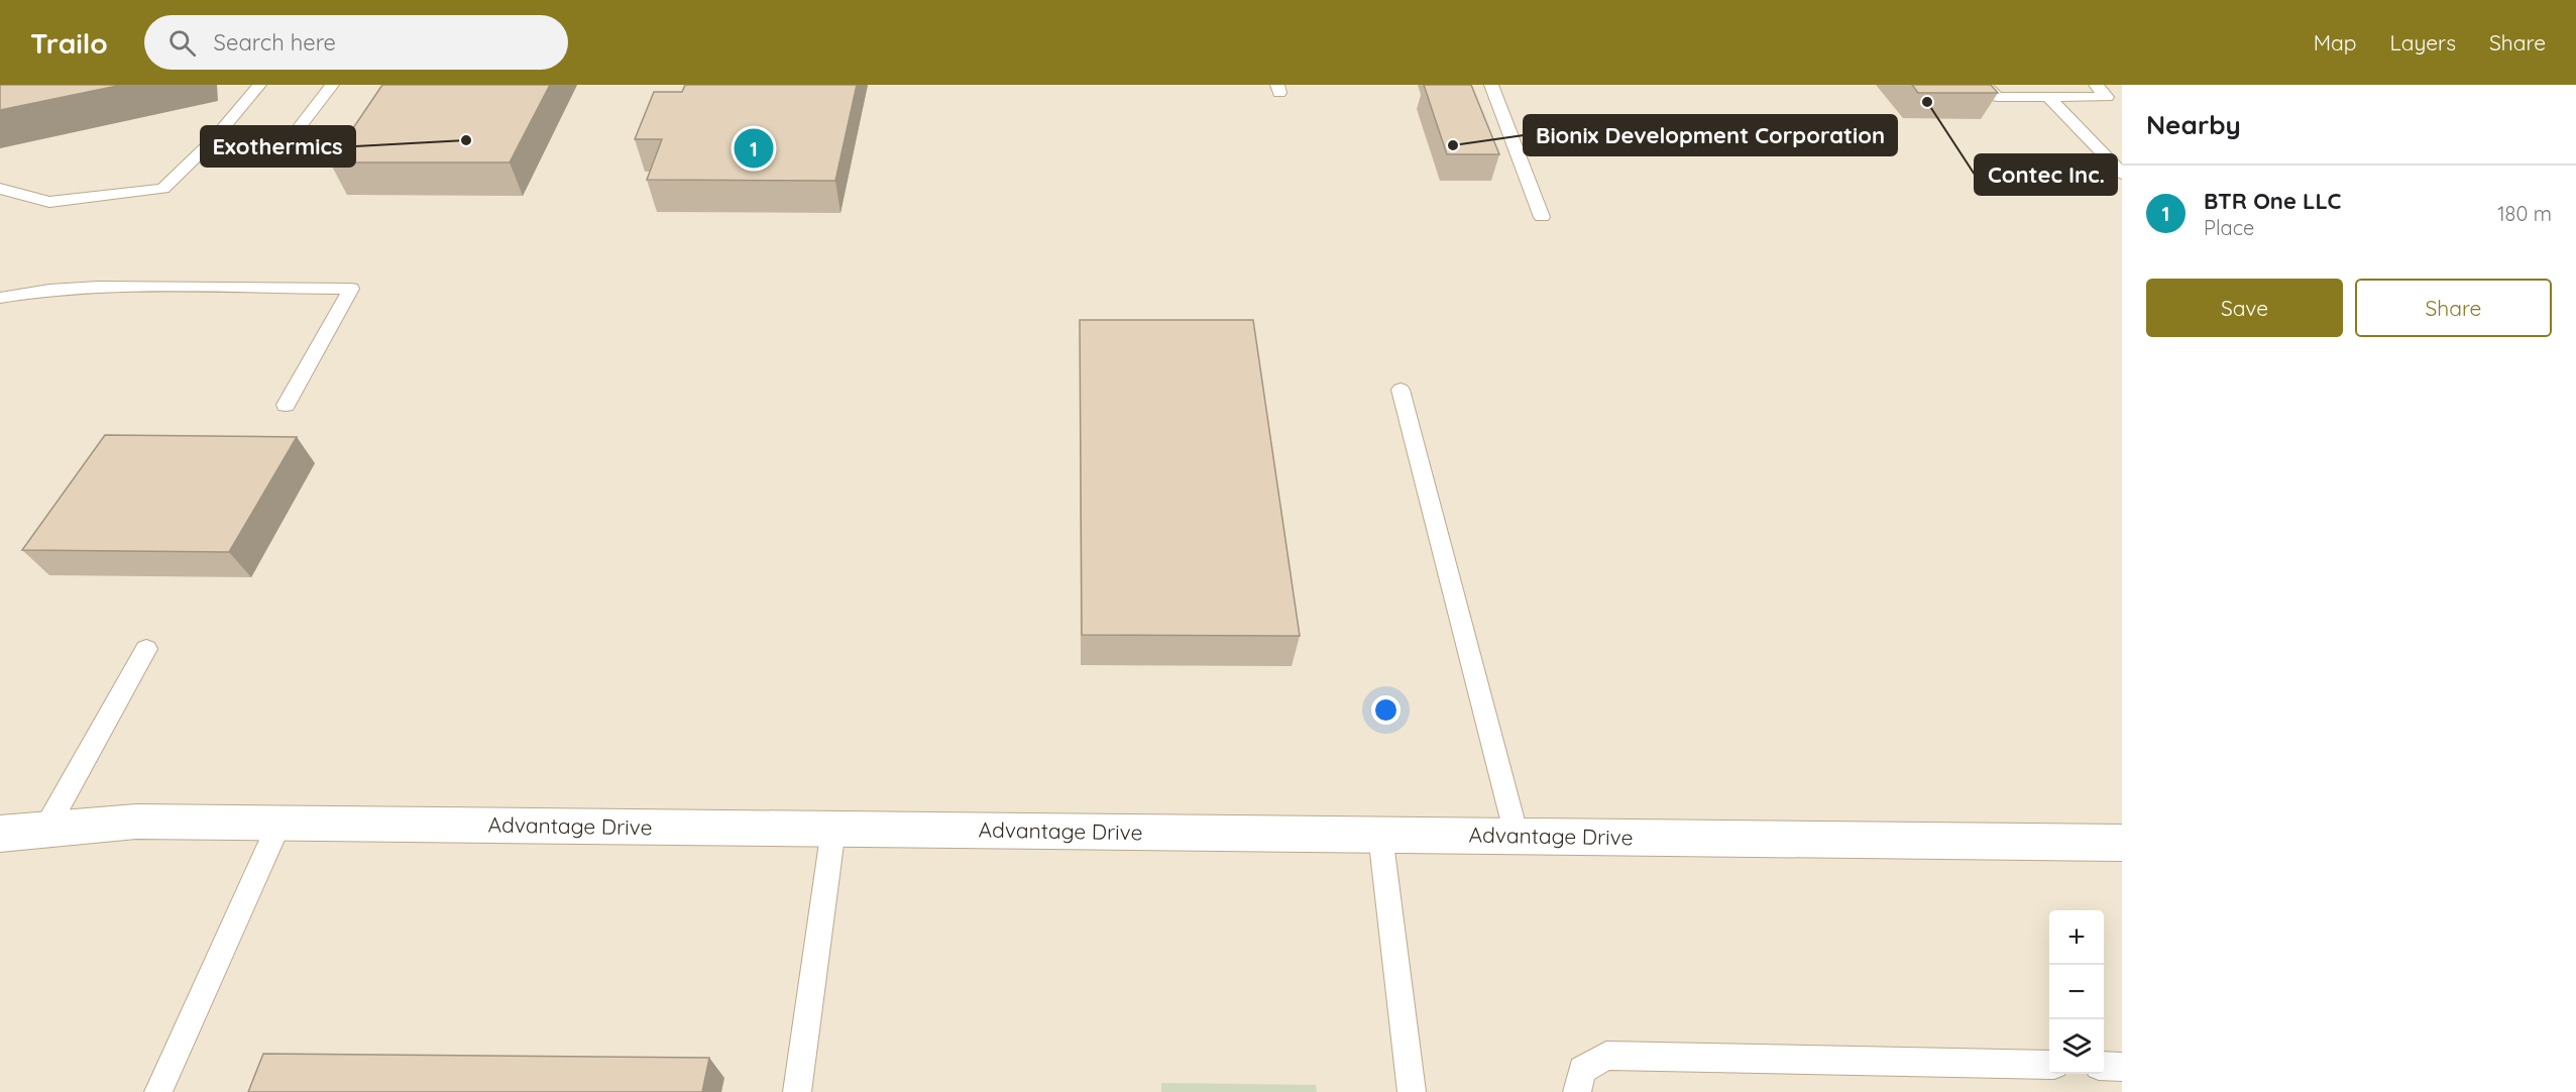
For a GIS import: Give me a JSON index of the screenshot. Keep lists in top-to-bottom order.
{
  "streets": {
    "street": ["Advantage Drive"]
  },
  "places": ["Contec Inc.", "Exothermics", "Bionix Development Corporation"],
  "page": {
    "header": "Trailo",
    "search": "Search here",
    "nav": ["Map", "Layers", "Share"],
    "heading": "Nearby",
    "pins": "1",
    "list": [
      {
        "mark": "1",
        "name": "BTR One LLC",
        "note": "Place",
        "value": "180 m"
      }
    ],
    "buttons": ["Save", "Share"],
    "map_buttons": ["+", "−"]
  }
}
